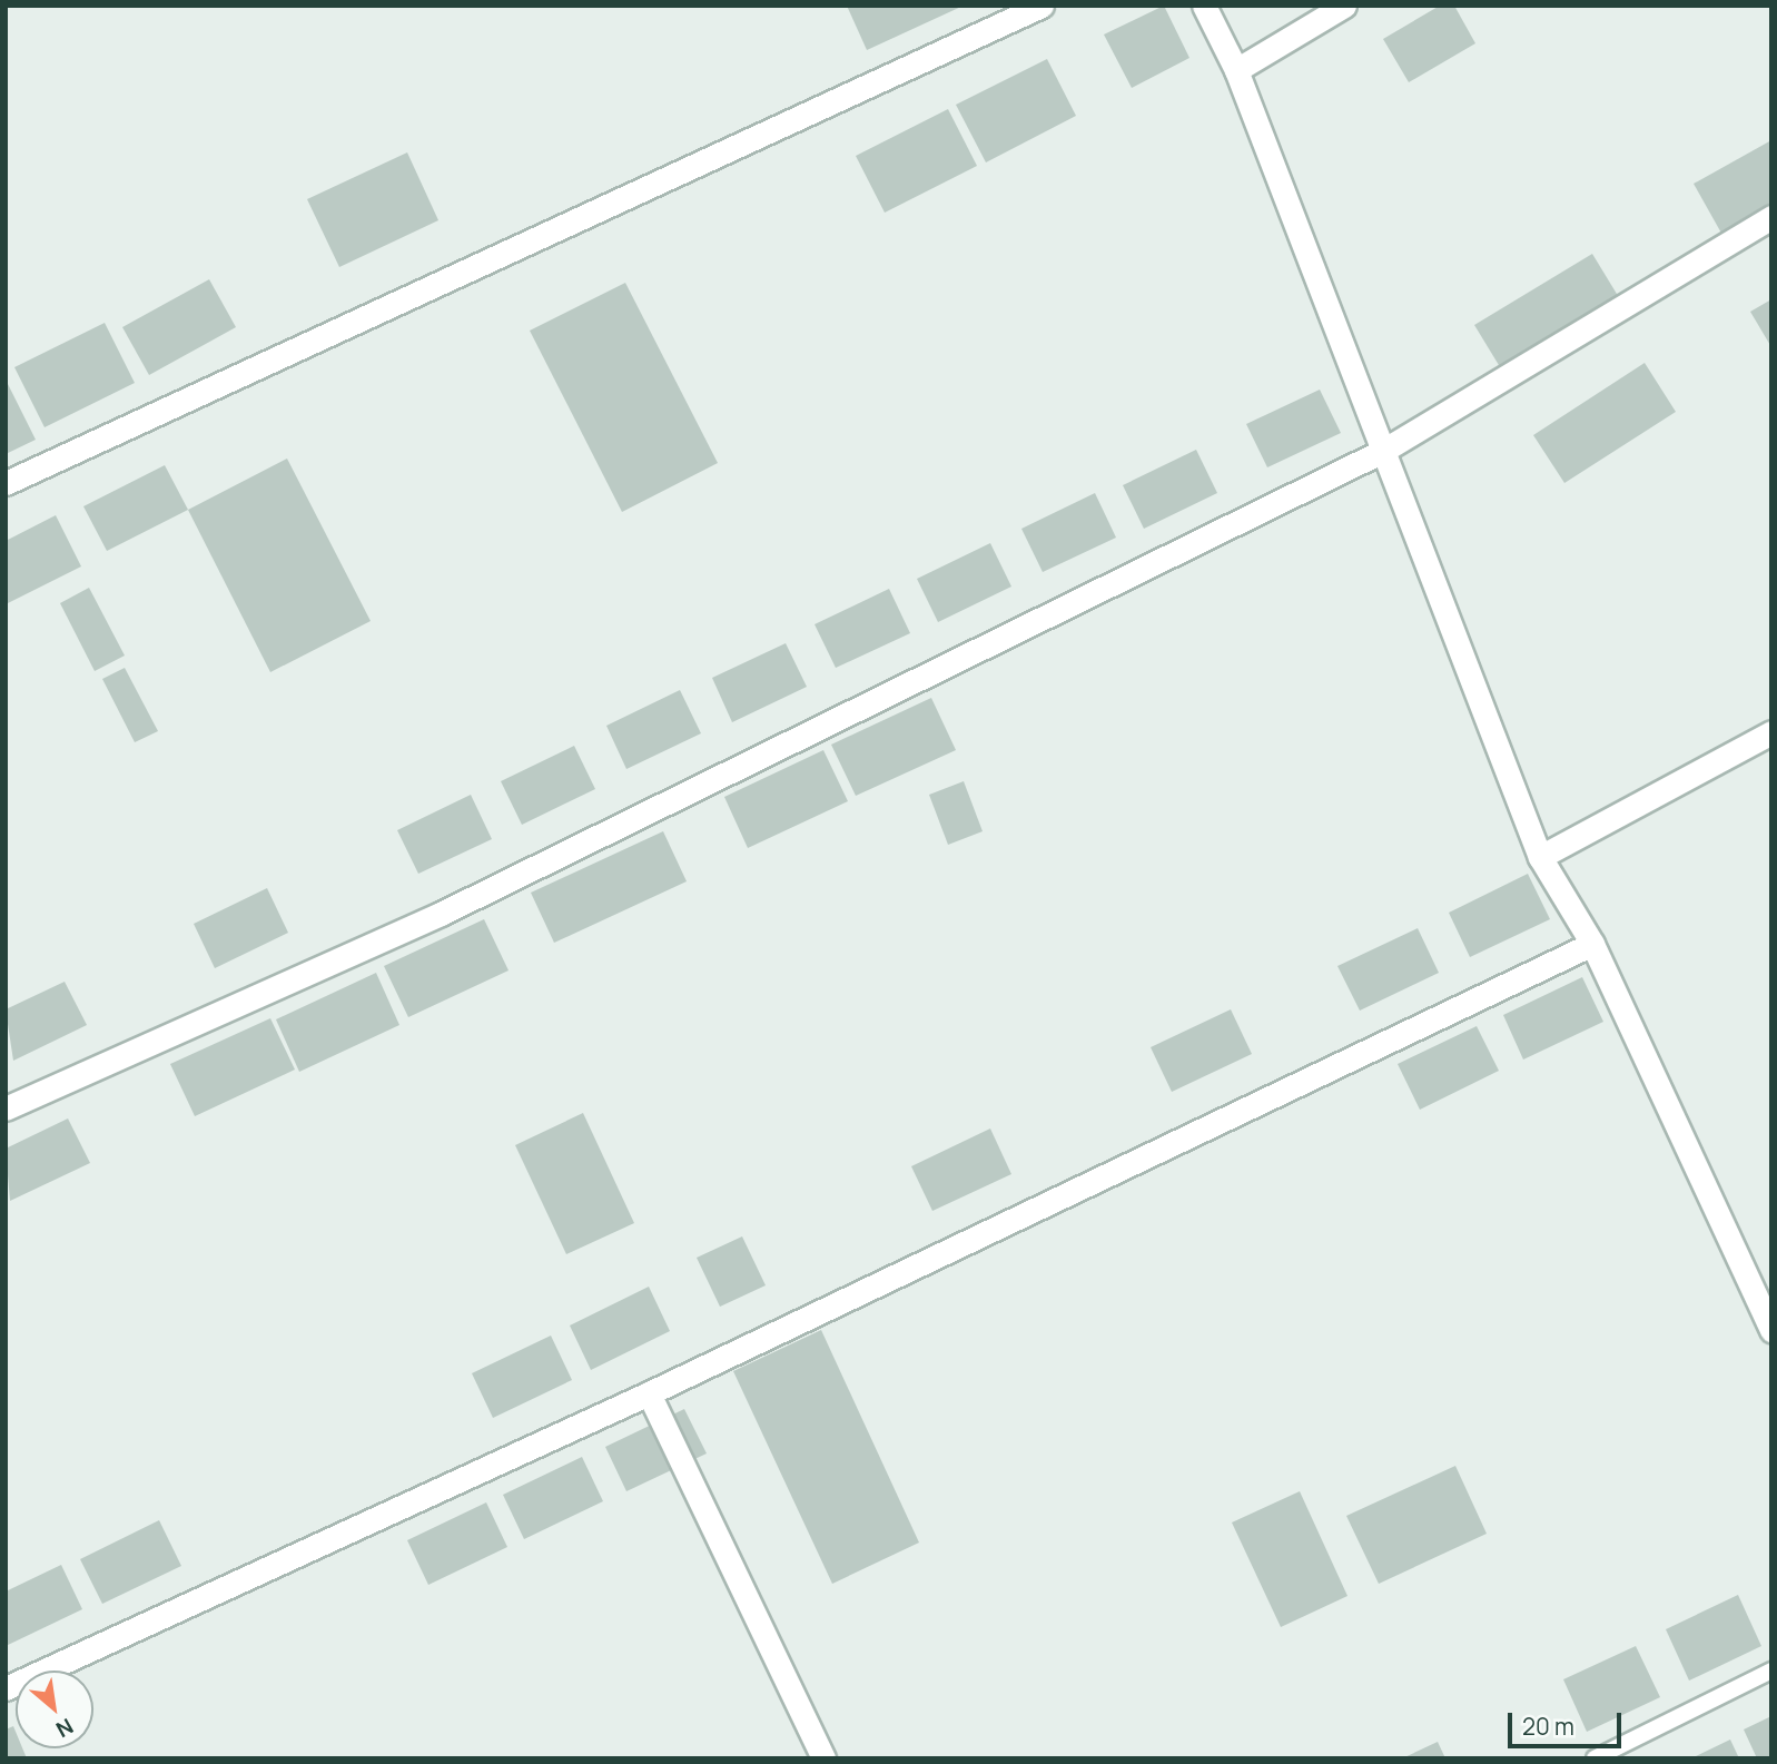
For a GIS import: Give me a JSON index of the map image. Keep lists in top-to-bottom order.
{
  "scale_bar": "20 m",
  "north": "bottom right"
}
